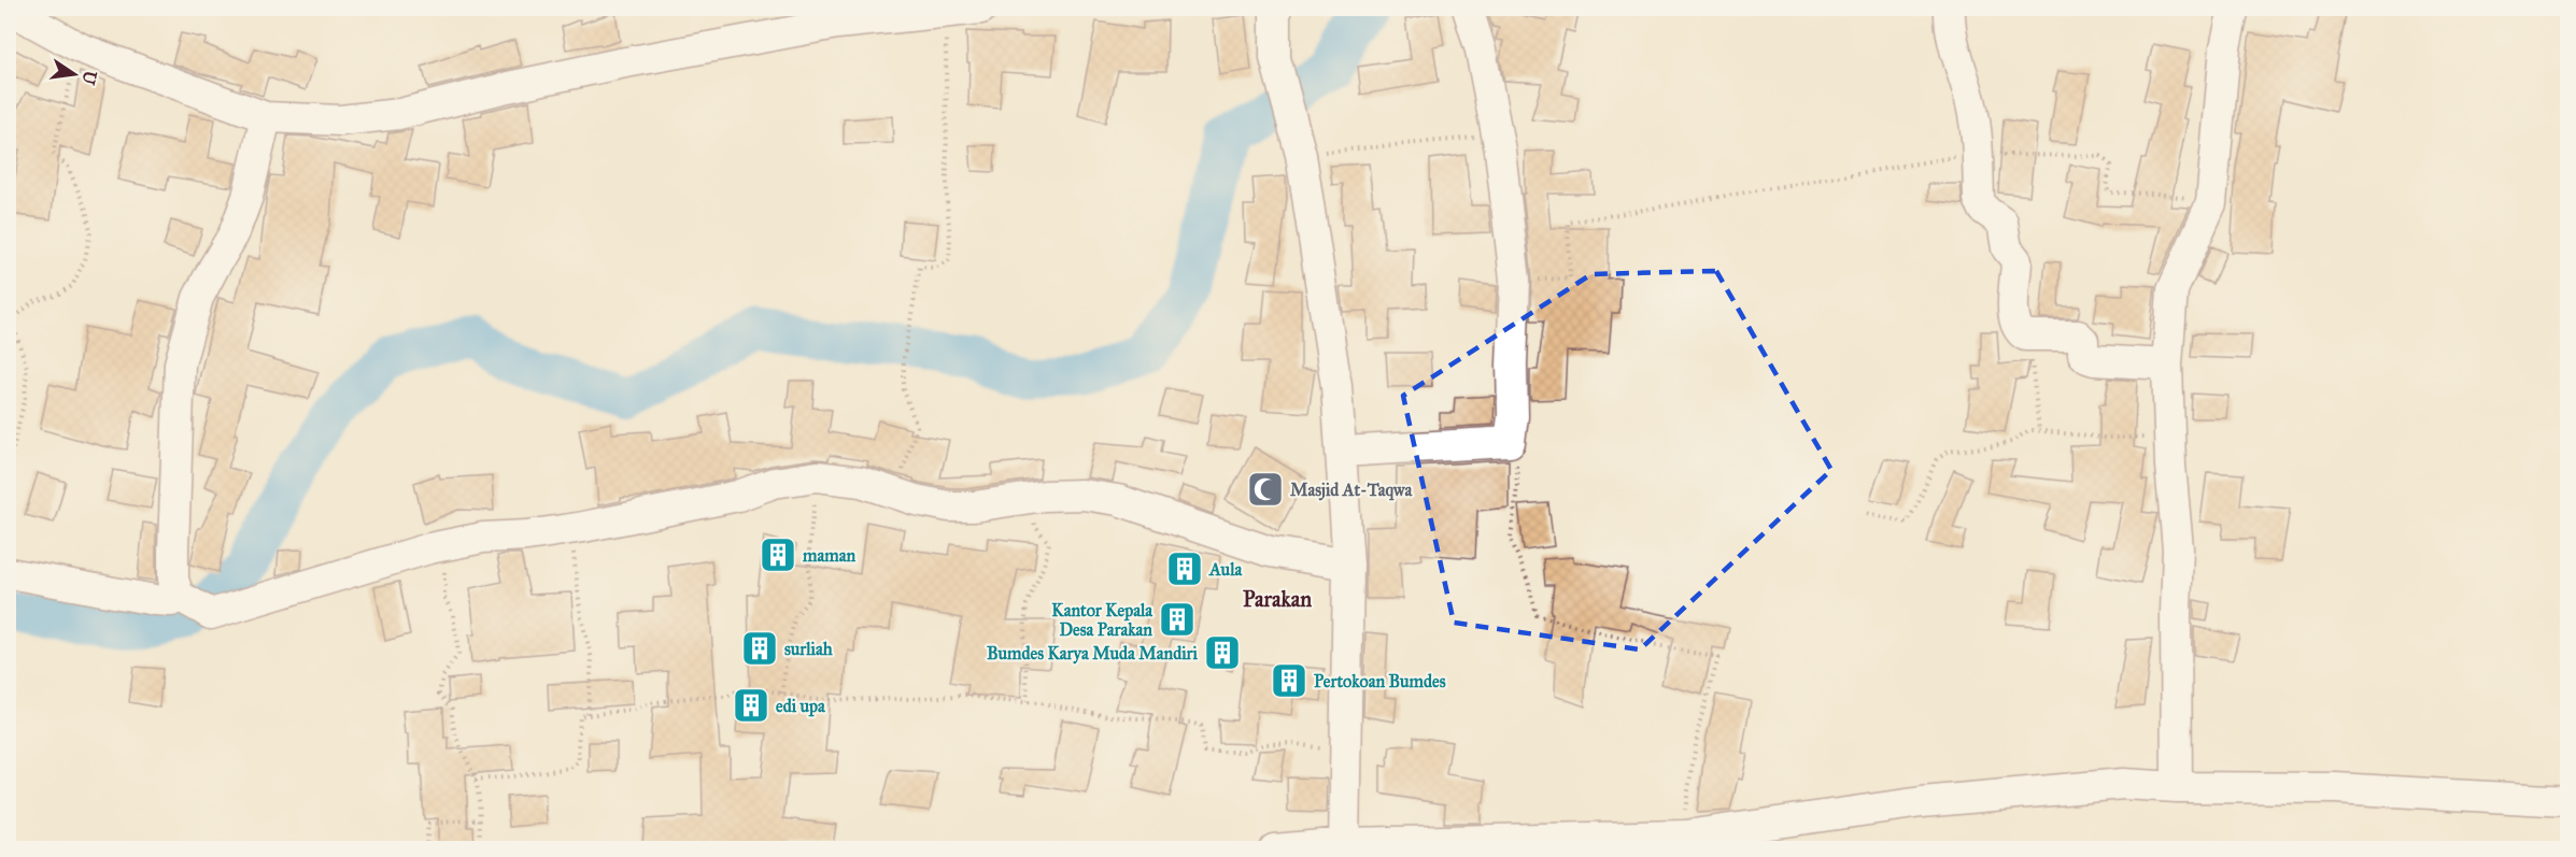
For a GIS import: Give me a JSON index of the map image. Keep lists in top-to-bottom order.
{
  "districts": ["Parakan"],
  "places": {
    "mosque": ["Masjid At-Taqwa"],
    "building": [
      "maman",
      "Aula",
      "Kantor Kepala Desa Parakan",
      "surliah",
      "Bumdes Karya Muda Mandiri",
      "Pertokoan Bumdes",
      "edi upa"
    ]
  },
  "north": "right"
}
